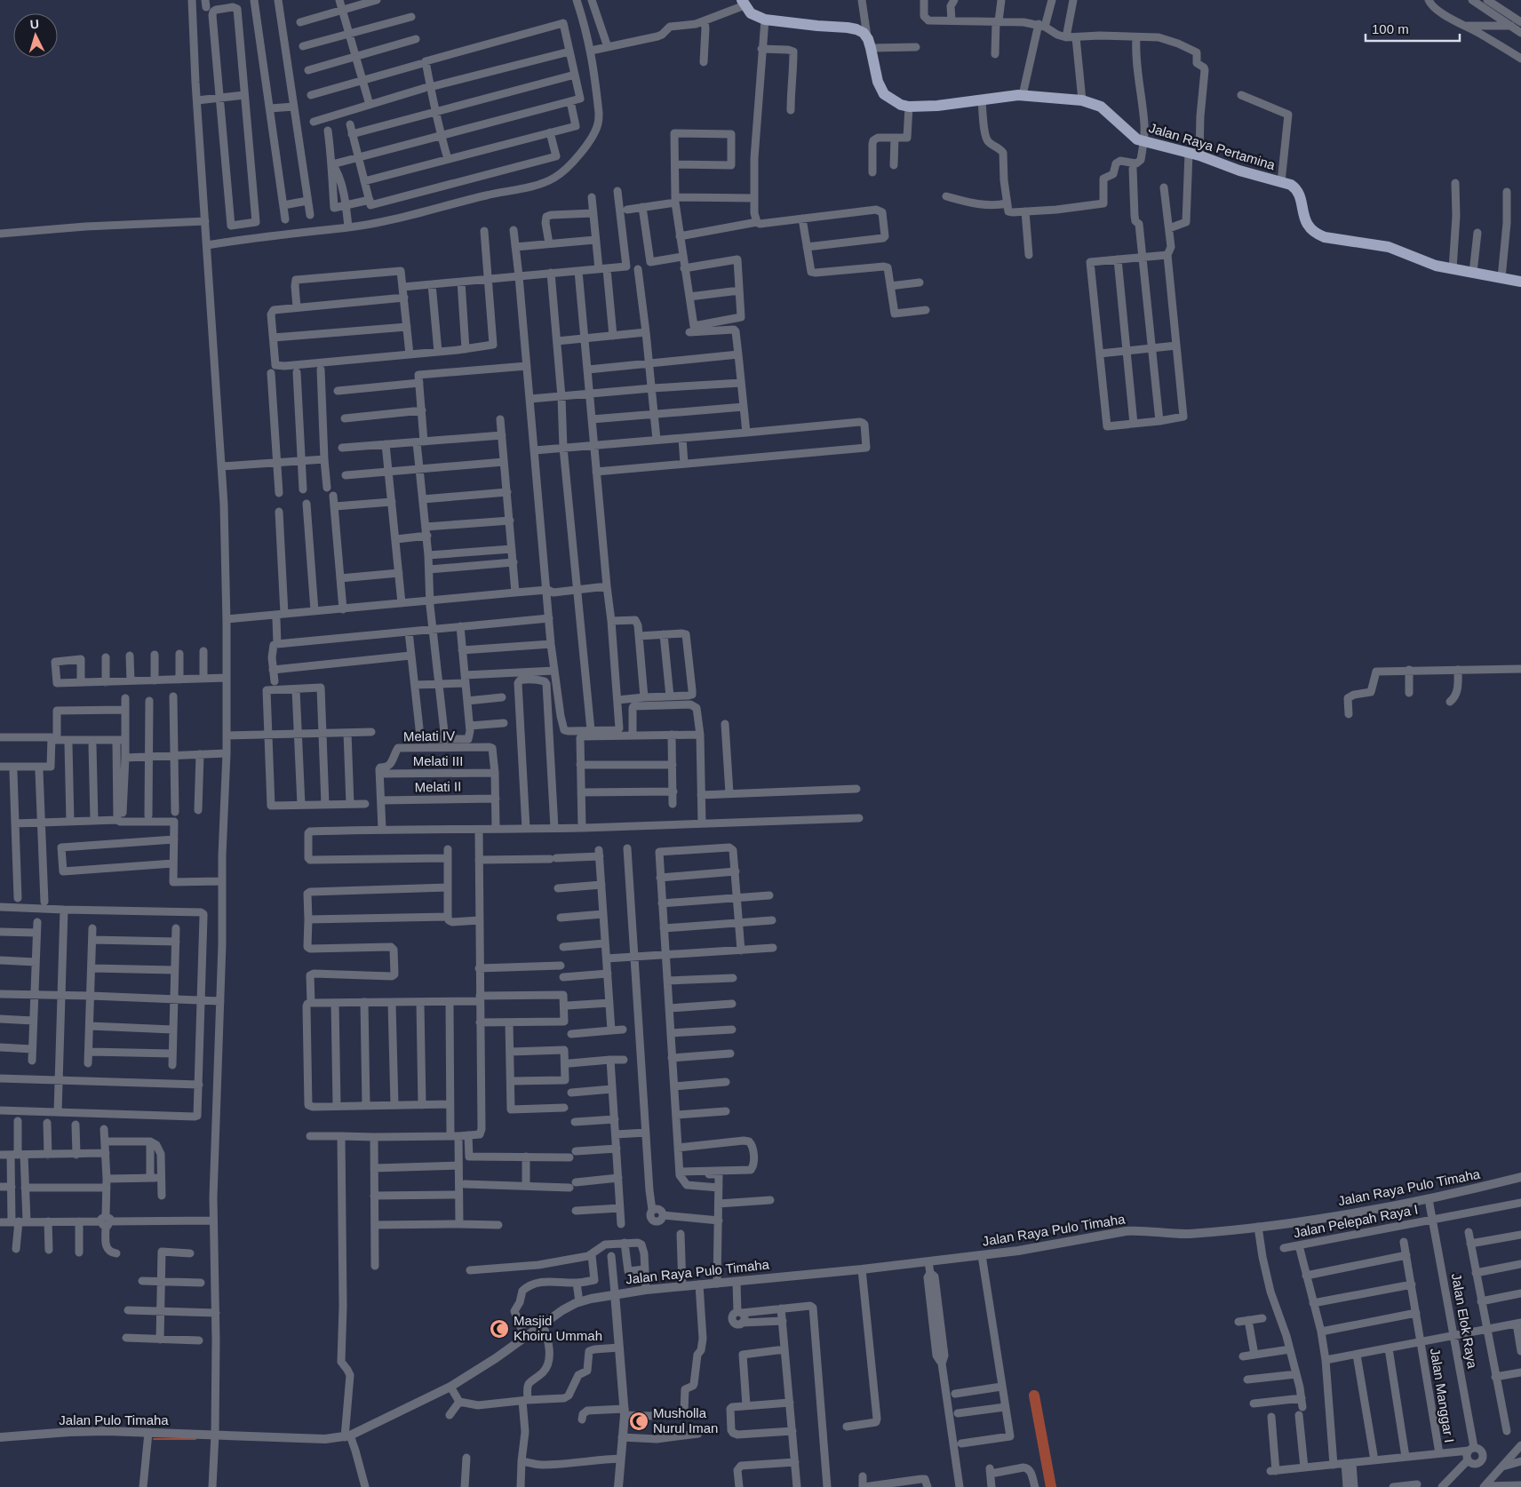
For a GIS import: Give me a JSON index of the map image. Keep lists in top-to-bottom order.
{
  "streets": {
    "main road": ["Jalan Raya Pertamina"],
    "street": [
      "Melati IV",
      "Melati III",
      "Melati II",
      "Jalan Raya Pulo Timaha",
      "Jalan Pelepah Raya I",
      "Jalan Elok Raya",
      "Jalan Manggar I",
      "Jalan Pulo Timaha"
    ]
  },
  "crossings": [
    ["Melati IV", "Melati III"],
    ["Jalan Raya Pulo Timaha", "Jalan Pelepah Raya I"],
    ["Jalan Raya Pulo Timaha", "Jalan Elok Raya"],
    ["Jalan Raya Pulo Timaha", "Jalan Pulo Timaha"],
    ["Jalan Pelepah Raya I", "Jalan Elok Raya"]
  ],
  "places": {
    "mosque": ["Masjid Khoiru Ummah", "Musholla Nurul Iman"]
  },
  "scale_bar": "100 m",
  "north": "top"
}
